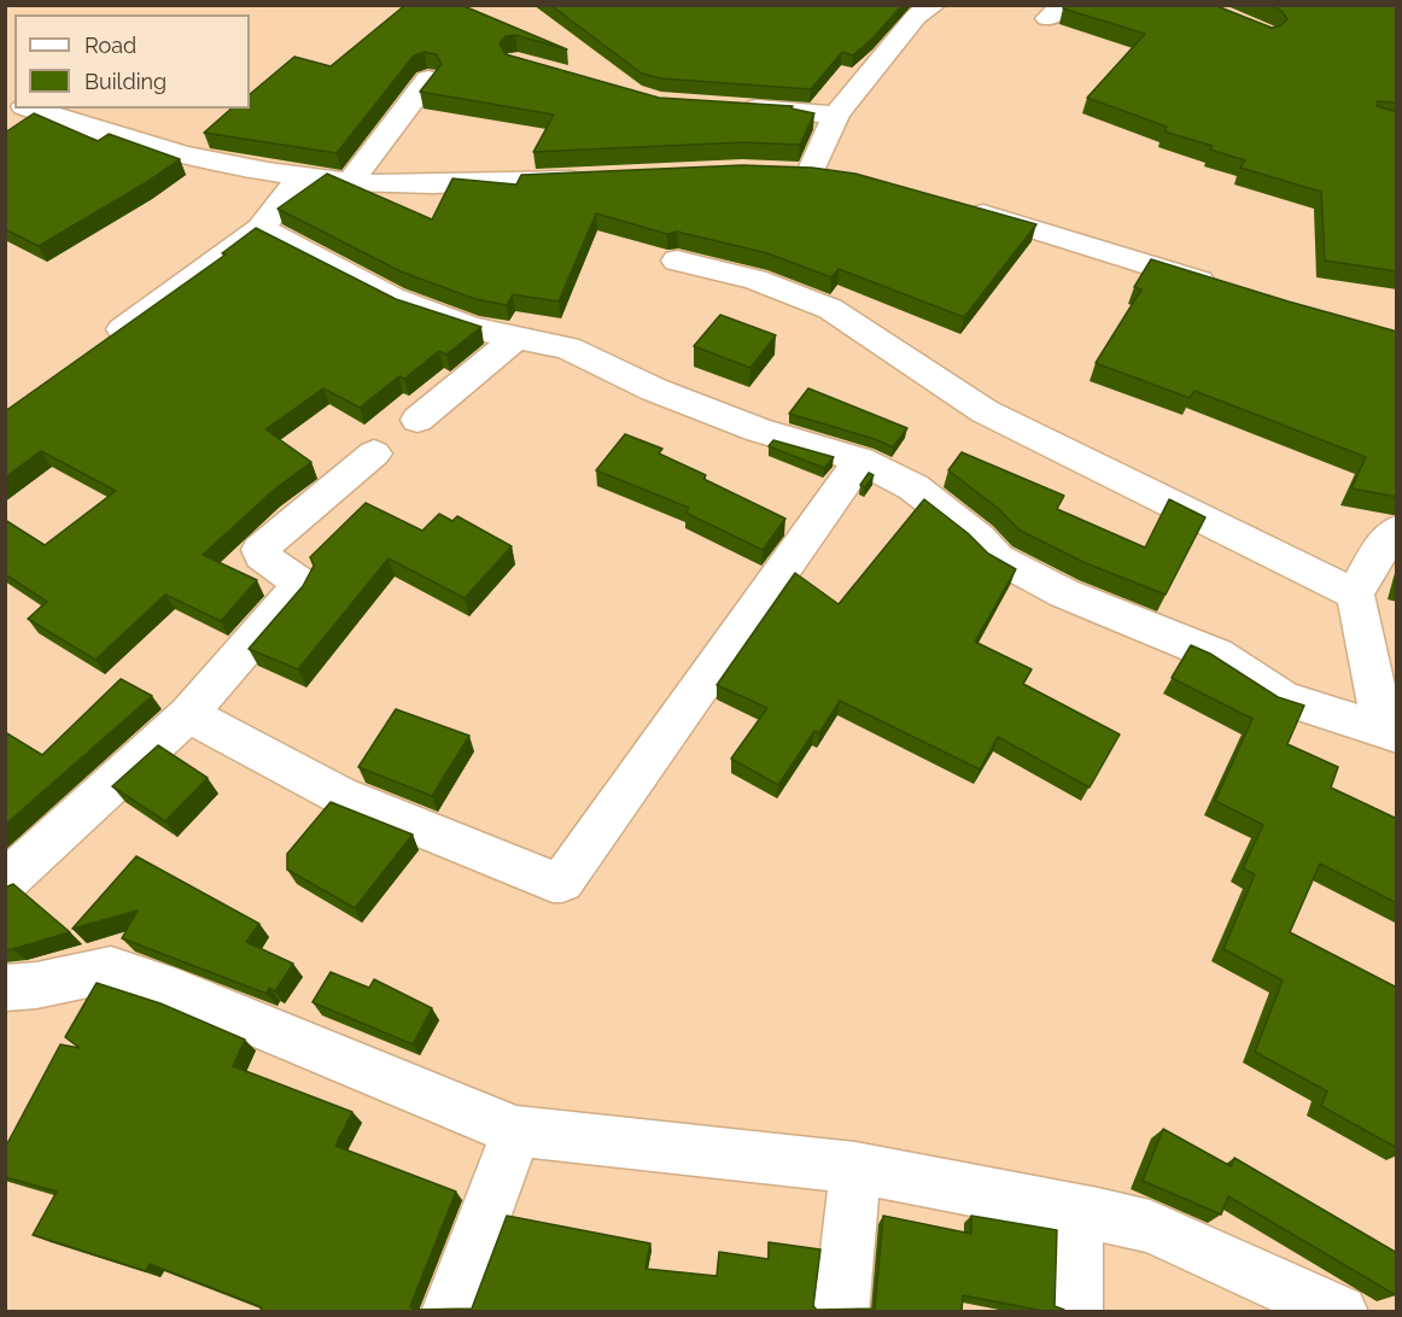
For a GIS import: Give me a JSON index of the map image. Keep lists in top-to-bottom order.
{
  "legend": ["Road", "Building"]
}
